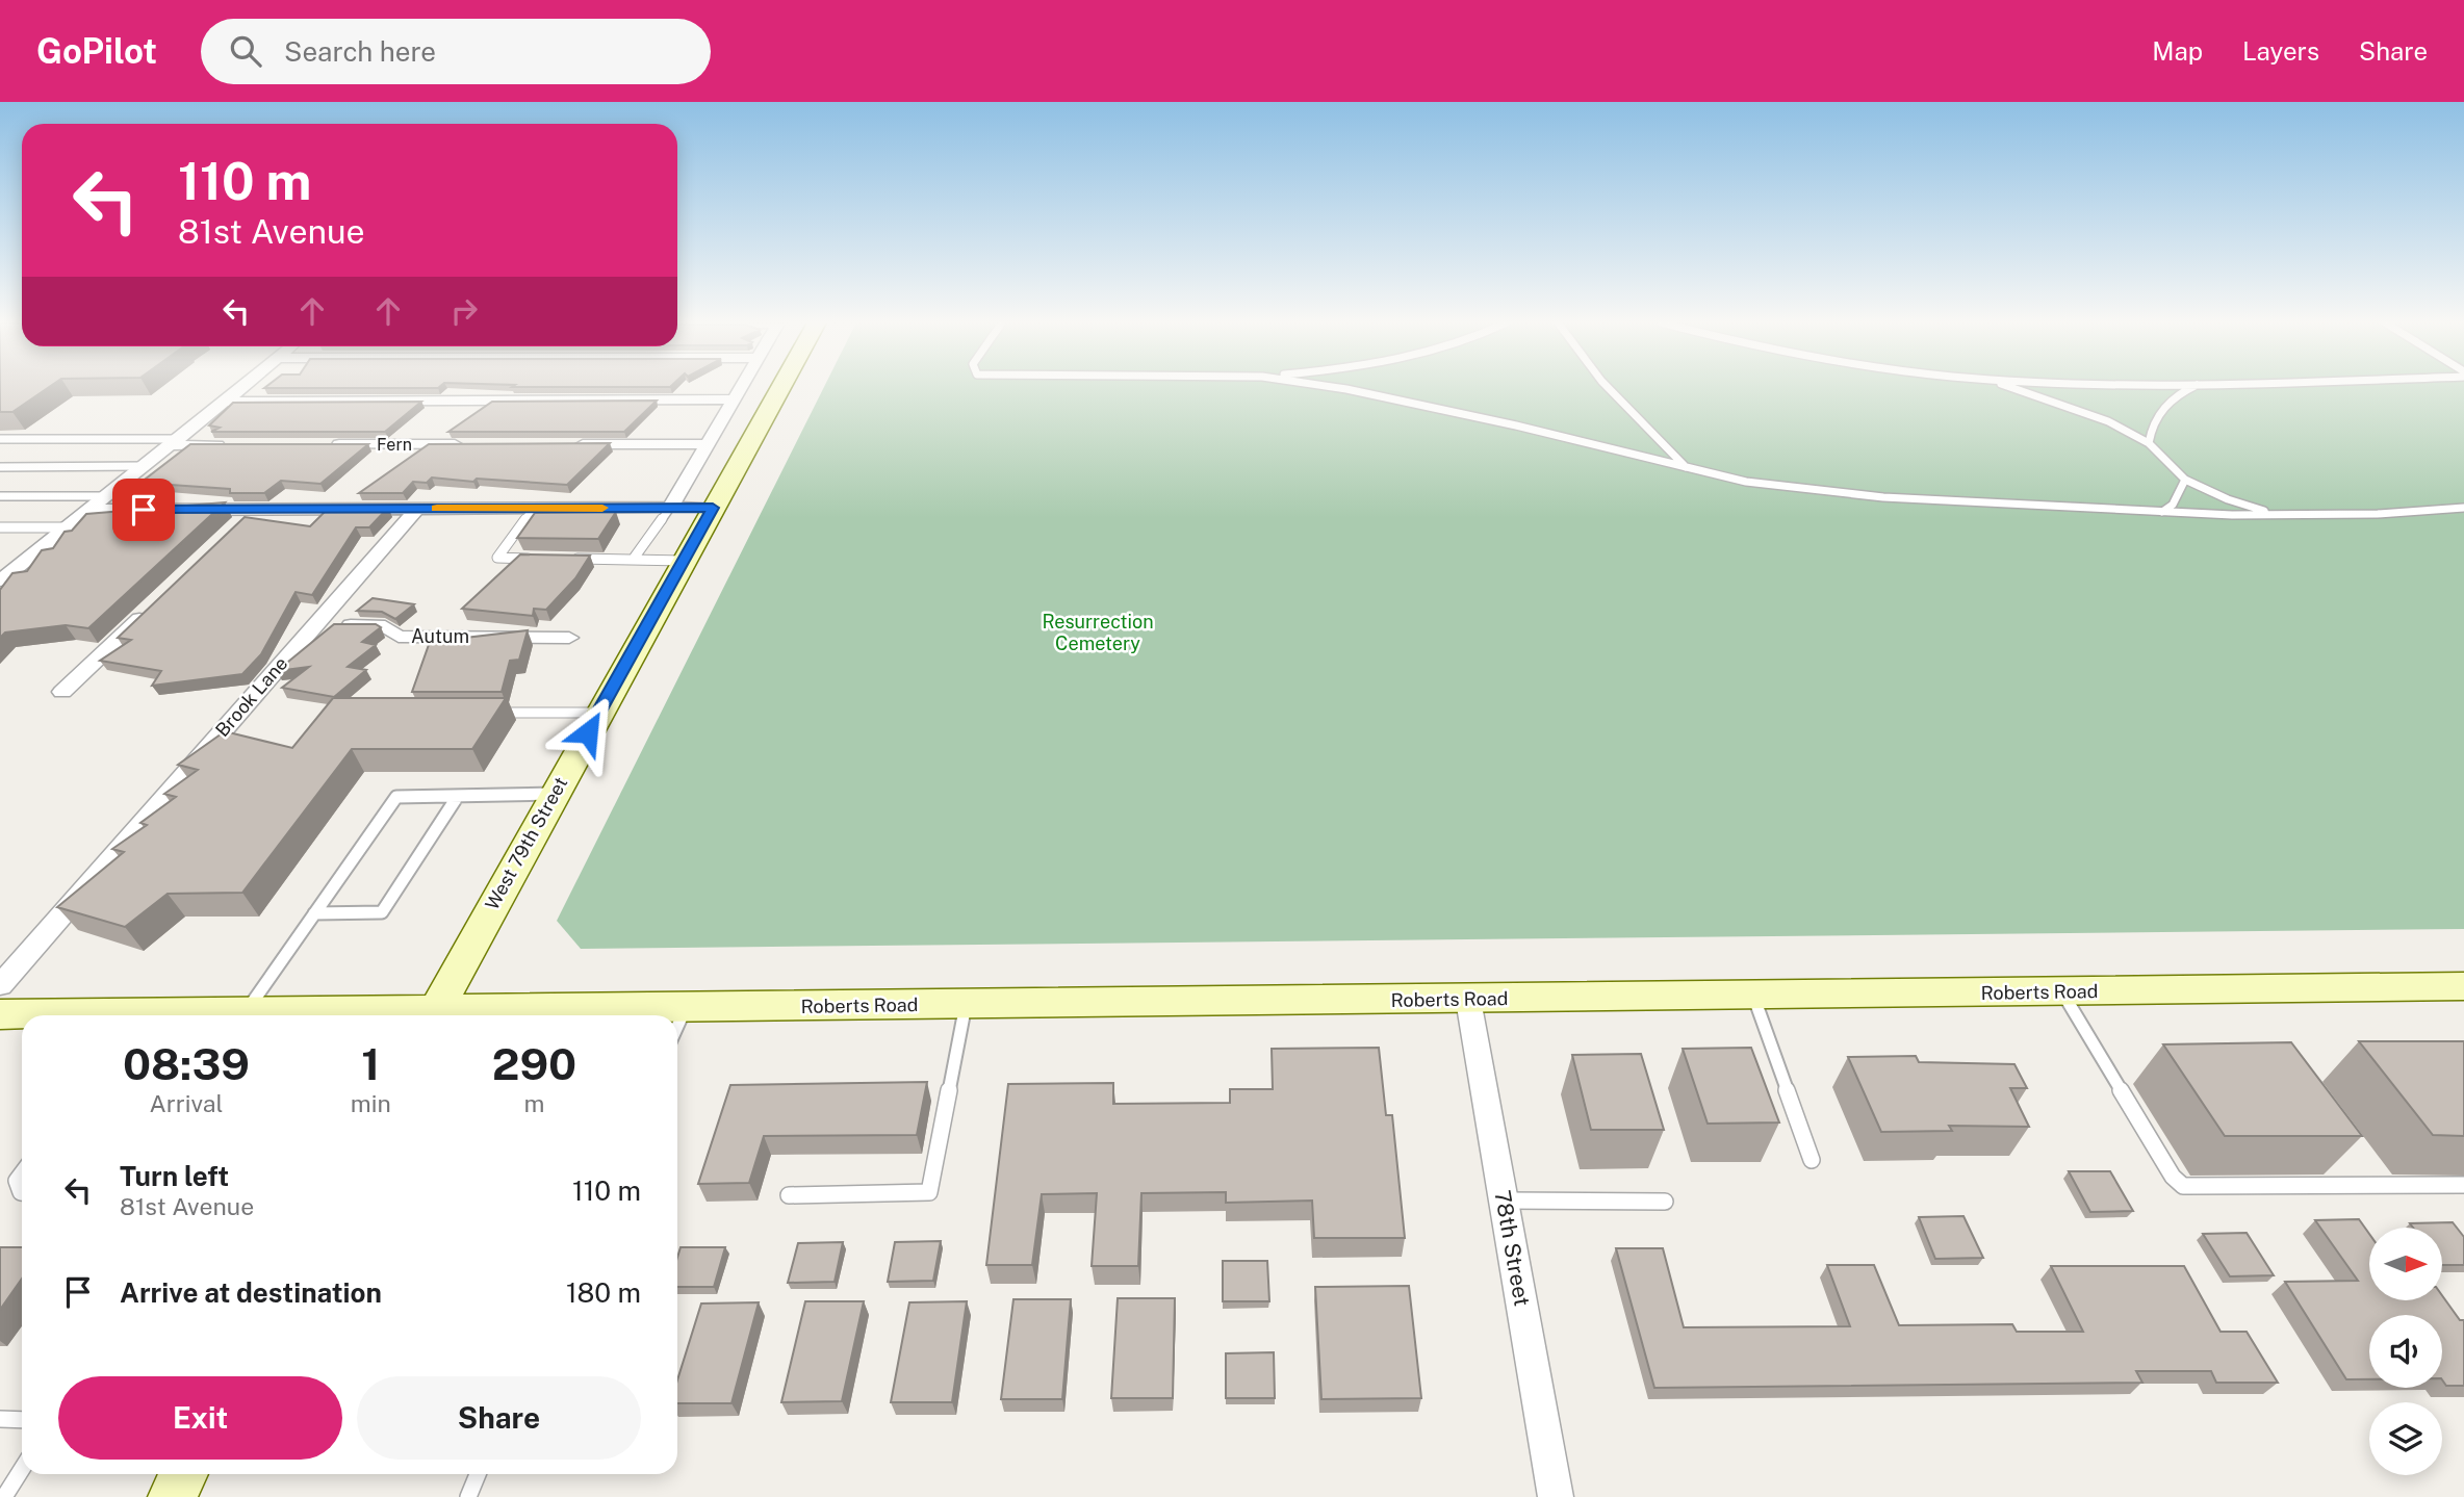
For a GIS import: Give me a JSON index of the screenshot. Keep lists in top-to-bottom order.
{
  "streets": {
    "street": [
      "Fern",
      "Autum",
      "Brook Lane",
      "West 79th Street",
      "Roberts Road",
      "78th Street"
    ]
  },
  "crossings": [
    ["Autum", "Brook Lane"],
    ["Roberts Road", "78th Street"]
  ],
  "parks": ["Resurrection Cemetery"],
  "north": "right",
  "page": {
    "header": "GoPilot",
    "search": "Search here",
    "nav": ["Map", "Layers", "Share"],
    "turn": ["110 m", "81st Avenue"],
    "eta": [
      "08:39",
      "Arrival",
      "1",
      "min",
      "290",
      "m"
    ],
    "list": [
      {
        "name": "Turn left",
        "note": "81st Avenue",
        "value": "110 m"
      },
      {
        "name": "Arrive at destination",
        "value": "180 m"
      }
    ],
    "buttons": ["Exit", "Share"]
  }
}
